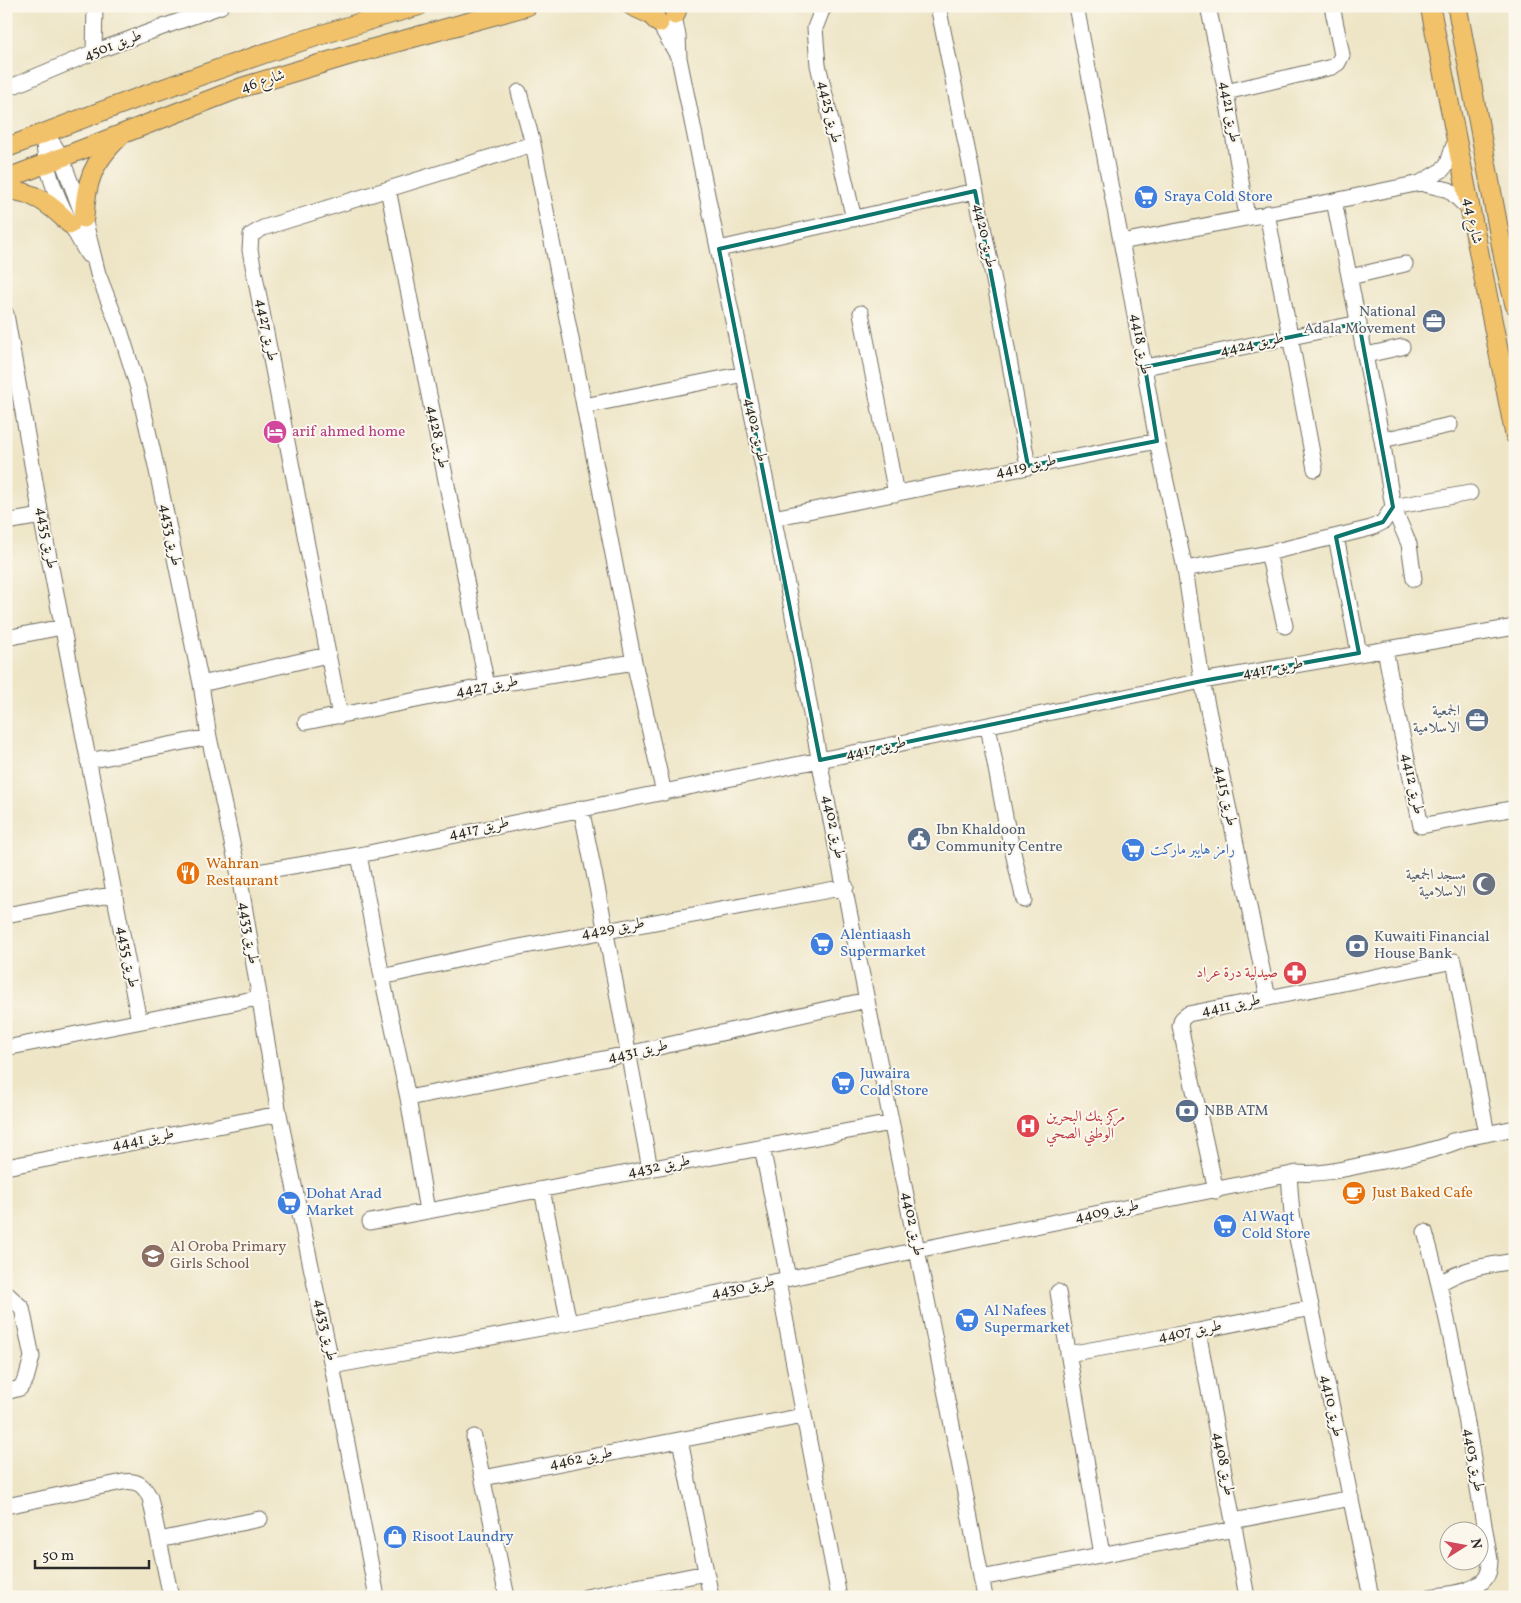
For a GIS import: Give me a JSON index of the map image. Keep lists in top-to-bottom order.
{
  "streets": {
    "main road": ["شارع 46", "شارع 44"],
    "street": [
      "طريق 4501",
      "طريق 4425",
      "طريق 4421",
      "طريق 4420",
      "طريق 4427",
      "طريق 4418",
      "طريق 4424",
      "طريق 4402",
      "طريق 4428",
      "طريق 4419",
      "طريق 4433",
      "طريق 4435",
      "طريق 4417",
      "طريق 4412",
      "طريق 4415",
      "طريق 4429",
      "طريق 4411",
      "طريق 4431",
      "طريق 4441",
      "طريق 4432",
      "طريق 4409",
      "طريق 4430",
      "طريق 4407",
      "طريق 4410",
      "طريق 4462",
      "طريق 4403",
      "طريق 4408"
    ]
  },
  "crossings": [
    ["شارع 46", "طريق 4433"],
    ["طريق 4420", "طريق 4419"],
    ["طريق 4427", "طريق 4428"],
    ["طريق 4418", "طريق 4424"],
    ["طريق 4418", "طريق 4419"],
    ["طريق 4418", "طريق 4417"],
    ["طريق 4418", "طريق 4415"],
    ["طريق 4402", "طريق 4419"],
    ["طريق 4402", "طريق 4417"],
    ["طريق 4402", "طريق 4429"],
    ["طريق 4402", "طريق 4431"],
    ["طريق 4402", "طريق 4432"],
    ["طريق 4402", "طريق 4409"],
    ["طريق 4402", "طريق 4430"],
    ["طريق 4433", "طريق 4417"],
    ["طريق 4433", "طريق 4441"],
    ["طريق 4433", "طريق 4430"],
    ["طريق 4417", "طريق 4412"],
    ["طريق 4417", "طريق 4415"],
    ["طريق 4415", "طريق 4411"],
    ["طريق 4411", "طريق 4409"],
    ["طريق 4409", "طريق 4430"],
    ["طريق 4409", "طريق 4410"],
    ["طريق 4407", "طريق 4410"],
    ["طريق 4407", "طريق 4408"]
  ],
  "places": {
    "supermarket": [
      "Sraya Cold Store",
      "رامز هايبر ماركت",
      "Alentiaash Supermarket",
      "Juwaira Cold Store",
      "Dohat Arad Market",
      "Al Waqt Cold Store",
      "Al Nafees Supermarket"
    ],
    "office": ["National Adala Movement", "الجمعية الاسلامية"],
    "hotel": ["arif ahmed home"],
    "public building": ["Ibn Khaldoon Community Centre"],
    "restaurant": ["Wahran Restaurant"],
    "mosque": ["مسجد الجمعية الاسلامية"],
    "bank": ["Kuwaiti Financial House Bank", "NBB ATM"],
    "pharmacy": ["صيدلية درة عراد"],
    "hospital": ["مركز بنك البحرين الوطني الصحي"],
    "cafe": ["Just Baked Cafe"],
    "school or university": ["Al Oroba Primary Girls School"],
    "shop": ["Risoot Laundry"]
  },
  "scale_bar": "50 m",
  "north": "right"
}
